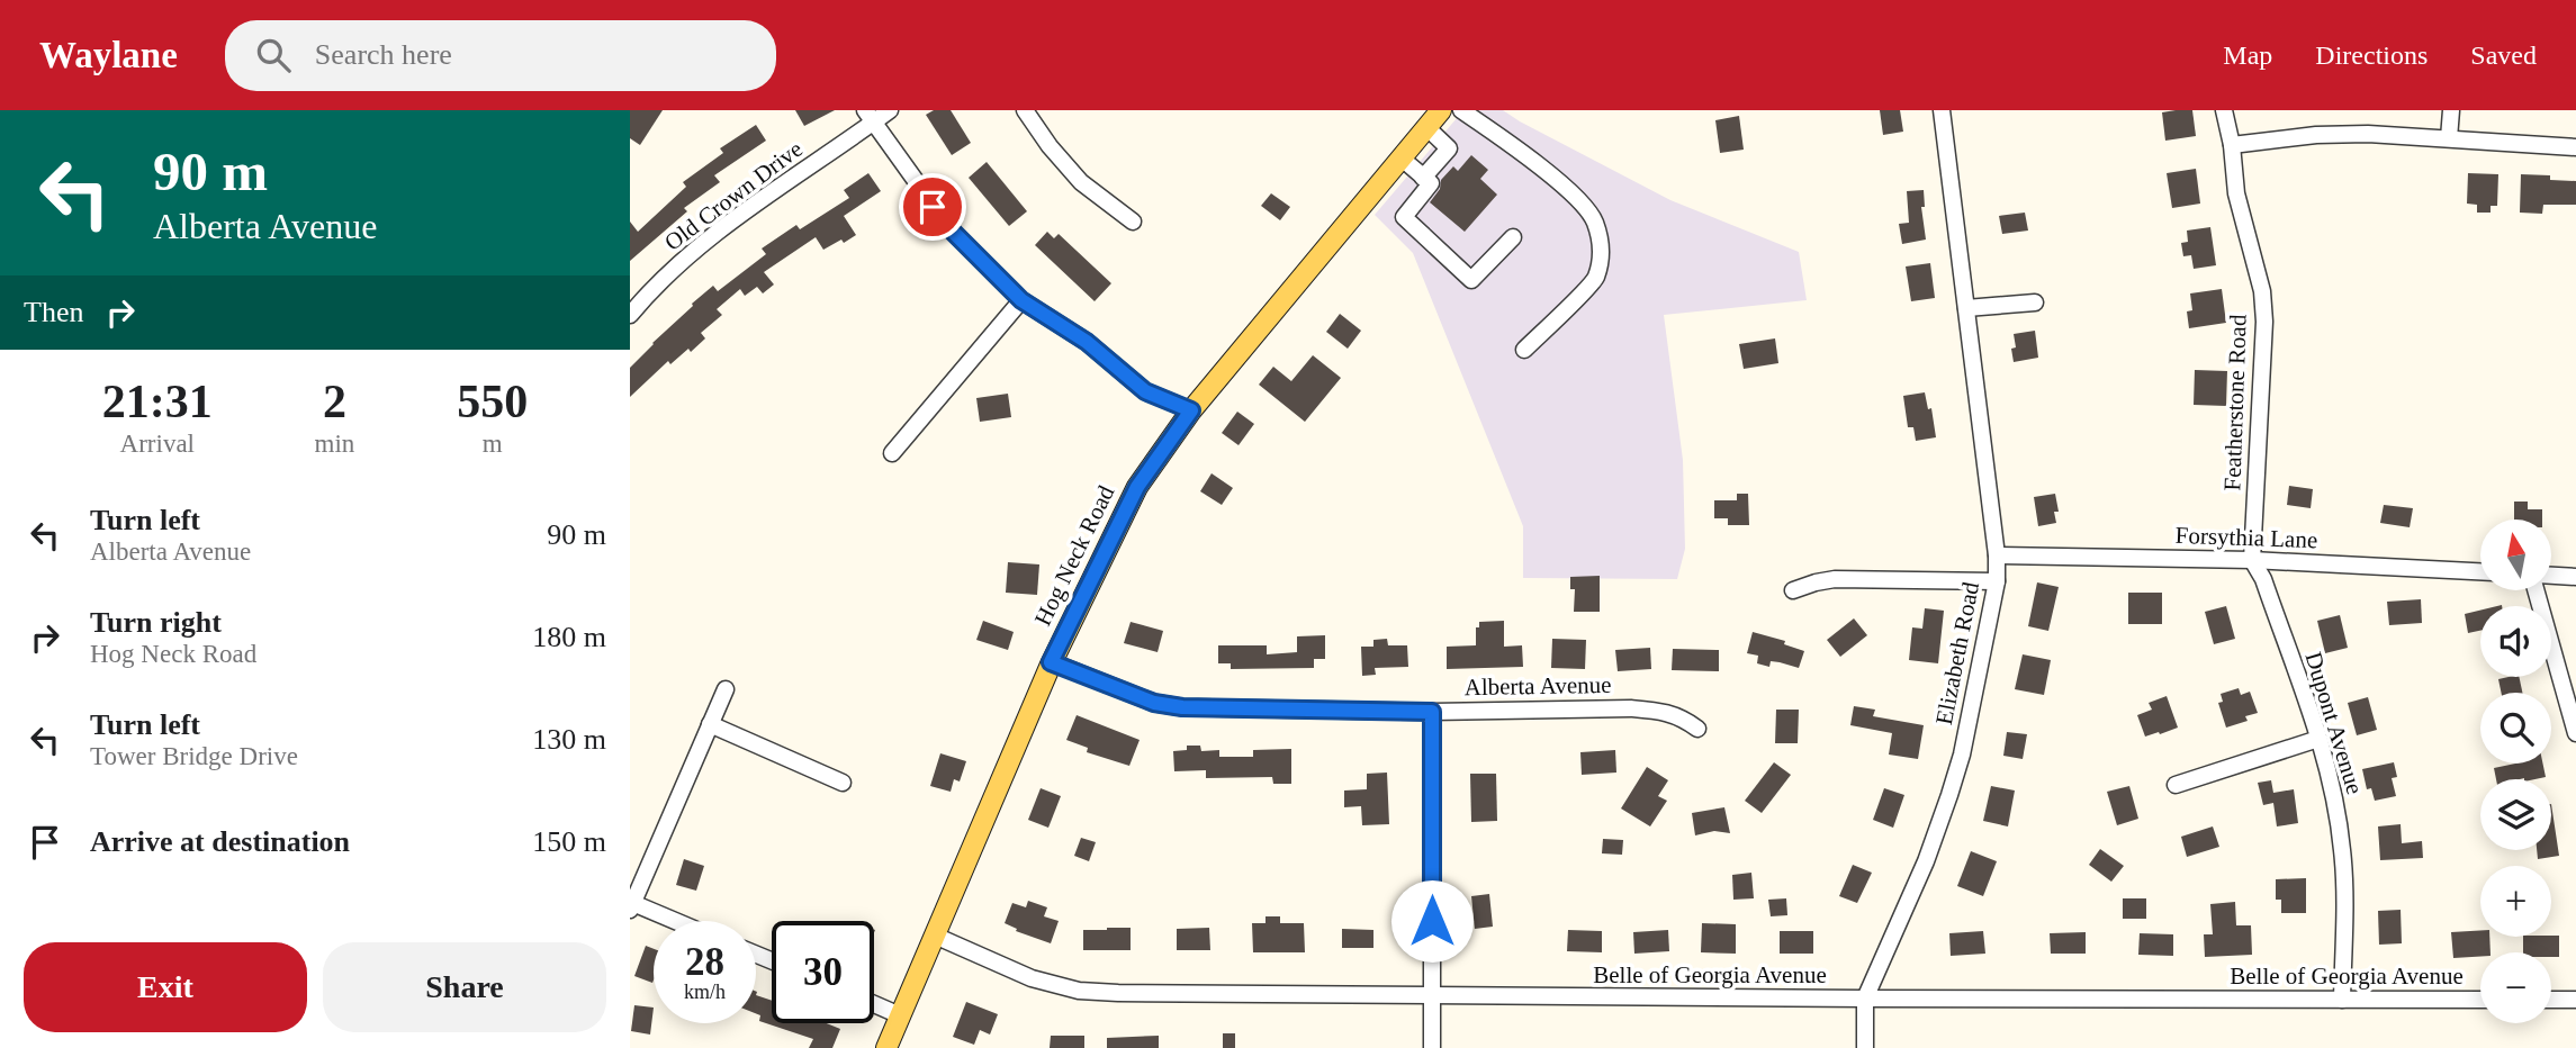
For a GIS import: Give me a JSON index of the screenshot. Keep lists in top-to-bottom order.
{
  "streets": {
    "main road": ["Hog Neck Road"],
    "street": [
      "Old Crown Drive",
      "Featherstone Road",
      "Forsythia Lane",
      "Elizabeth Road",
      "Alberta Avenue",
      "Dupont Avenue",
      "Belle of Georgia Avenue"
    ]
  },
  "crossings": [
    ["Featherstone Road", "Forsythia Lane"],
    ["Featherstone Road", "Dupont Avenue"],
    ["Forsythia Lane", "Elizabeth Road"],
    ["Forsythia Lane", "Dupont Avenue"],
    ["Hog Neck Road", "Alberta Avenue"],
    ["Hog Neck Road", "Belle of Georgia Avenue"],
    ["Elizabeth Road", "Belle of Georgia Avenue"],
    ["Dupont Avenue", "Belle of Georgia Avenue"]
  ],
  "north": "top",
  "page": {
    "header": "Waylane",
    "search": "Search here",
    "nav": ["Map", "Directions", "Saved"],
    "turn": ["90 m", "Alberta Avenue"],
    "then": "Then",
    "eta": [
      "21:31",
      "Arrival",
      "2",
      "min",
      "550",
      "m"
    ],
    "list": [
      {
        "name": "Turn left",
        "note": "Alberta Avenue",
        "value": "90 m"
      },
      {
        "name": "Turn right",
        "note": "Hog Neck Road",
        "value": "180 m"
      },
      {
        "name": "Turn left",
        "note": "Tower Bridge Drive",
        "value": "130 m"
      },
      {
        "name": "Arrive at destination",
        "value": "150 m"
      }
    ],
    "map_buttons": ["+", "−"],
    "speed": "28 km/h",
    "limit": "30",
    "buttons": ["Exit", "Share"]
  }
}
